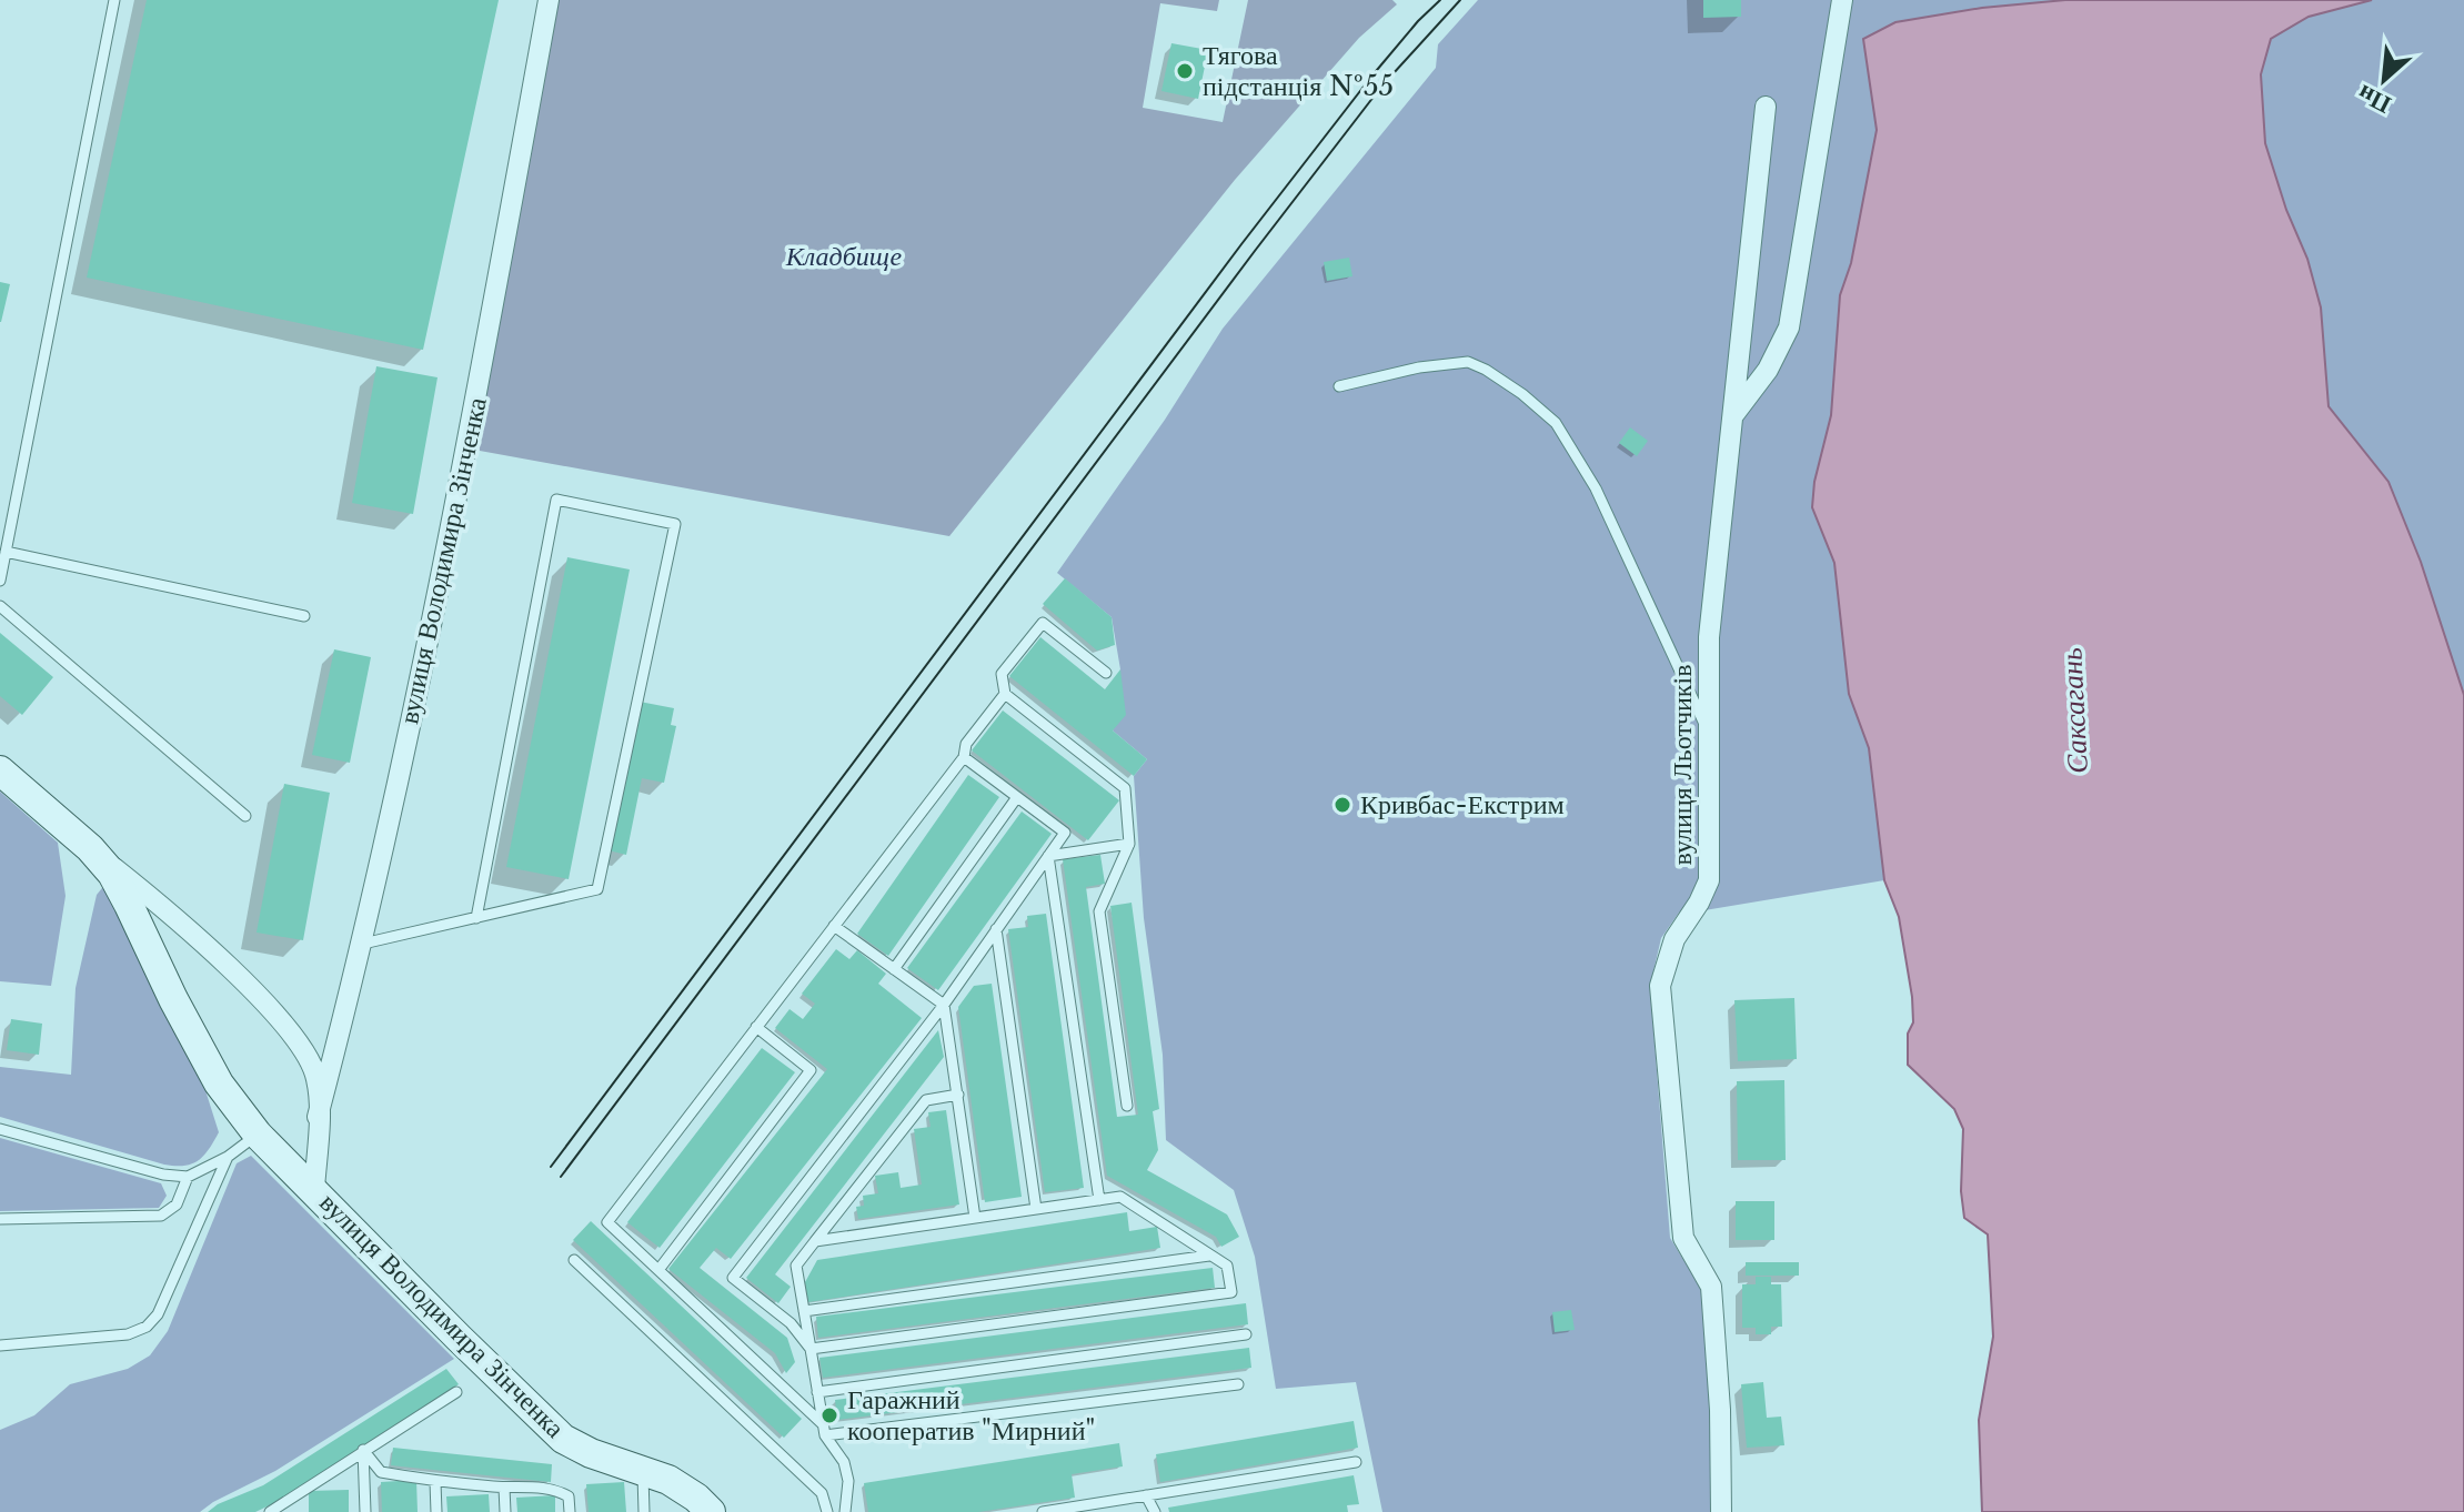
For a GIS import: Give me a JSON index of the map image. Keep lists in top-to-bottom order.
{
  "streets": {
    "main road": ["вулиця Володимира Зінченка"],
    "street": ["вулиця Льотчиків"]
  },
  "water": ["Саксагань"],
  "parks": ["Кладбище"],
  "places": ["Тягова підстанція №55", "Кривбас-Екстрим", "Гаражний кооператив \"Мирний\""],
  "north": "bottom left"
}
